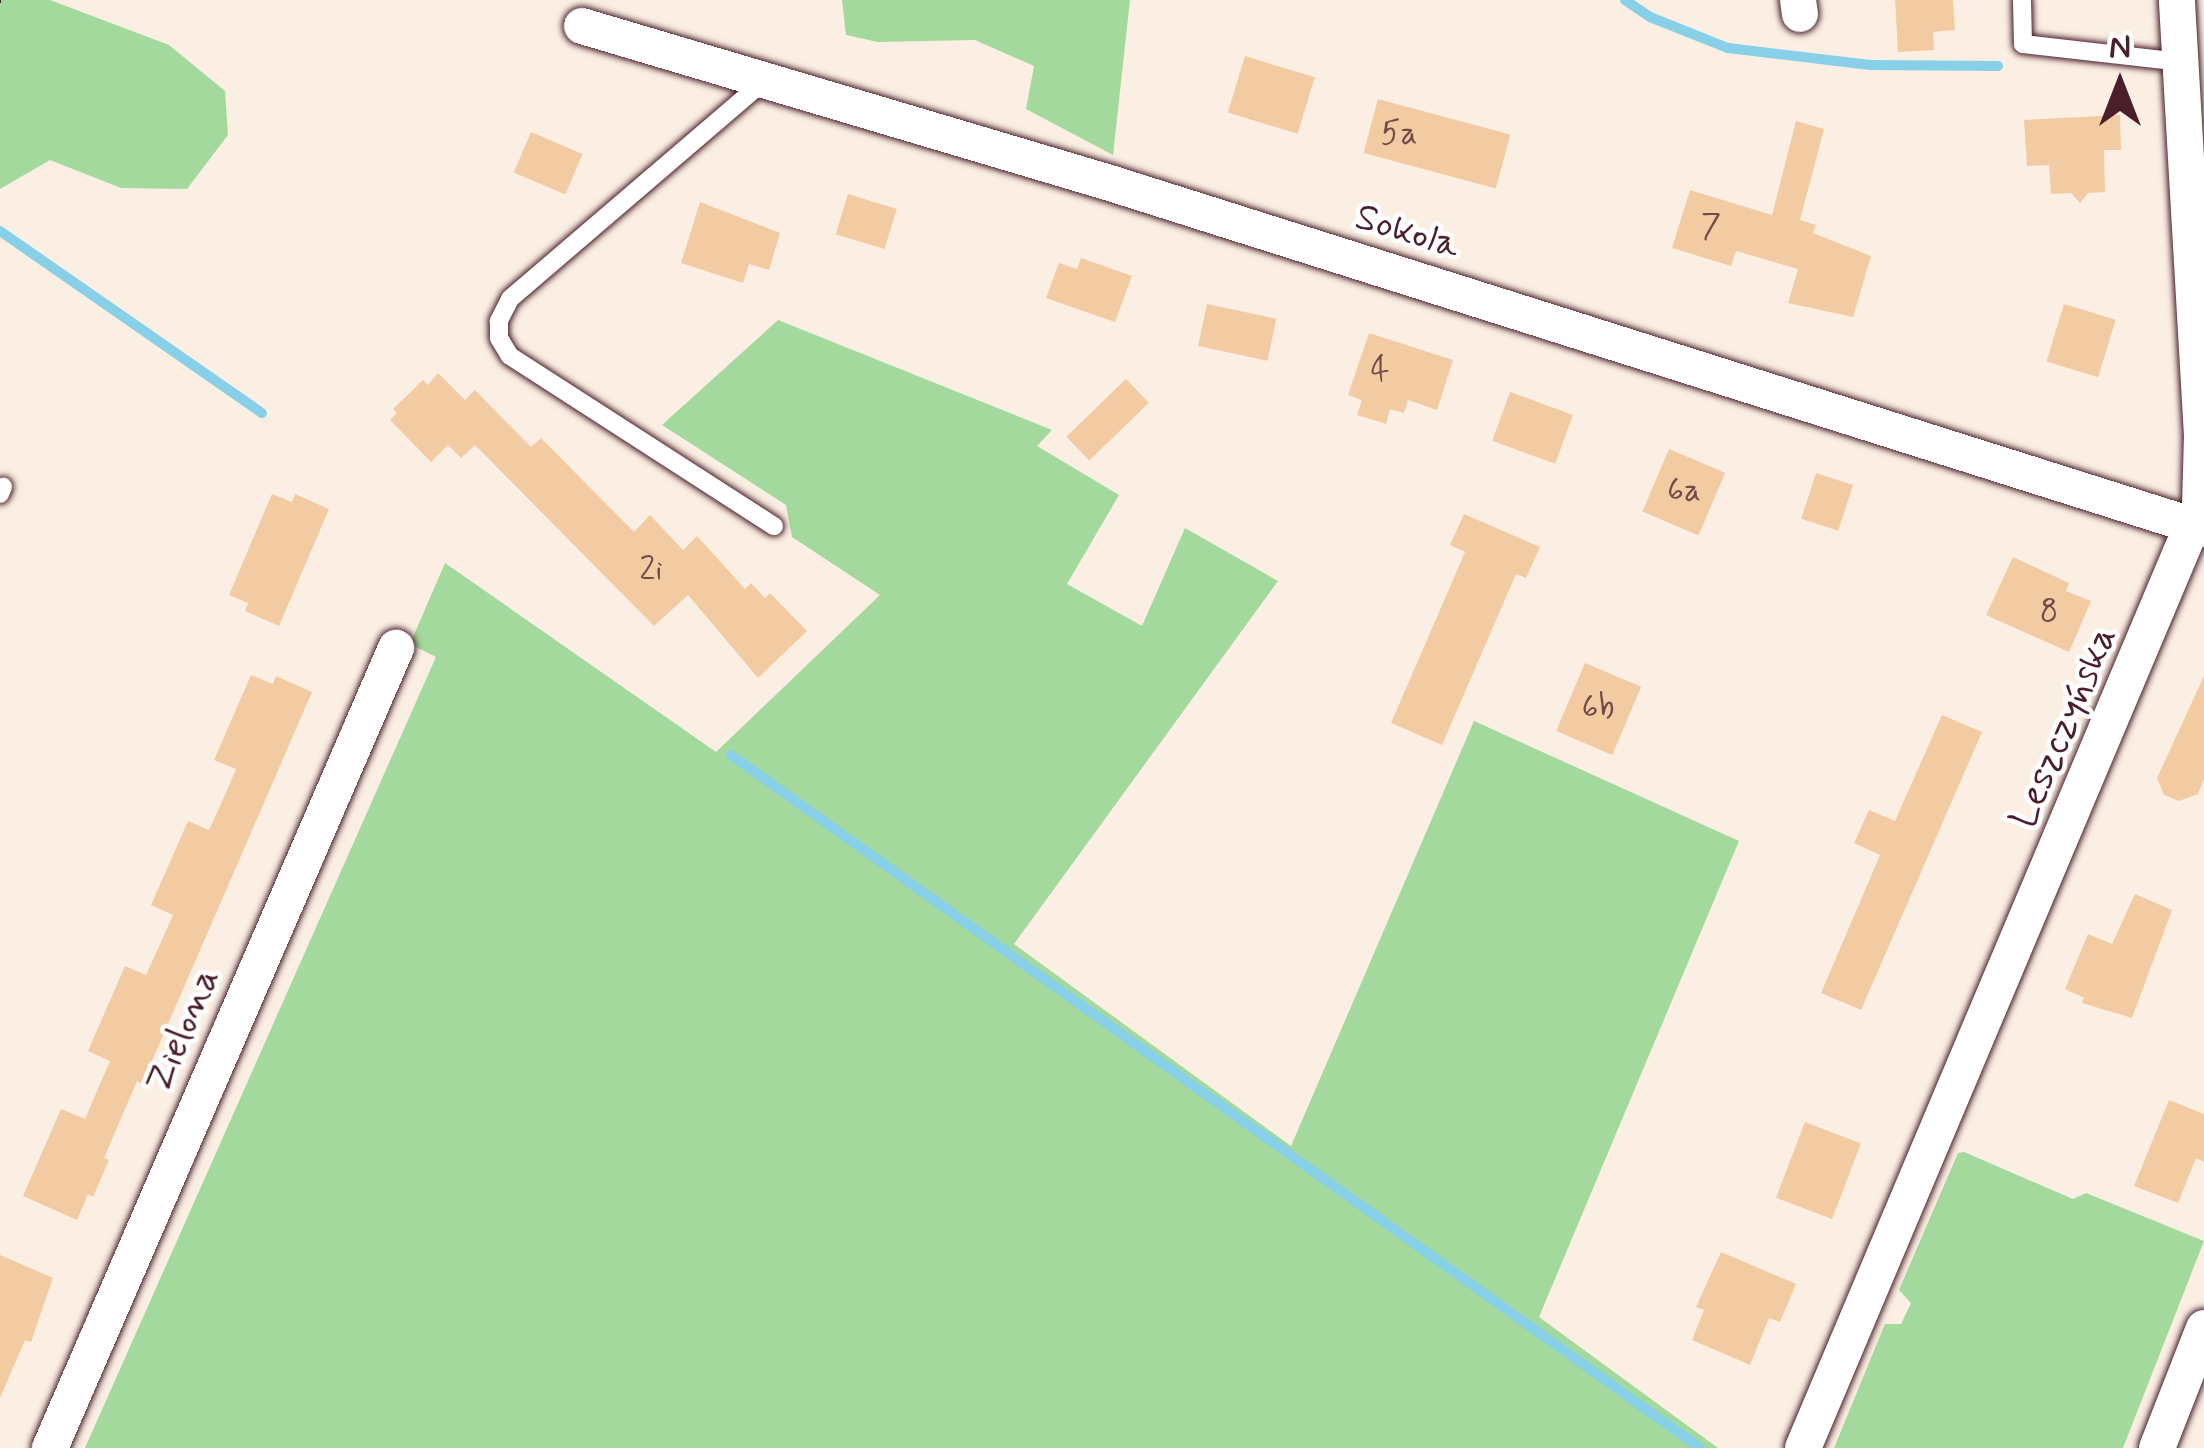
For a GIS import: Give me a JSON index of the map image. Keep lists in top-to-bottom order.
{
  "streets": {
    "street": ["Sokola", "Leszczyńska", "Zielona"]
  },
  "crossings": [
    ["Sokola", "Leszczyńska"]
  ],
  "house_numbers": [
    "5a",
    "7",
    "4",
    "6a",
    "2i",
    "8",
    "6b"
  ],
  "north": "top"
}
